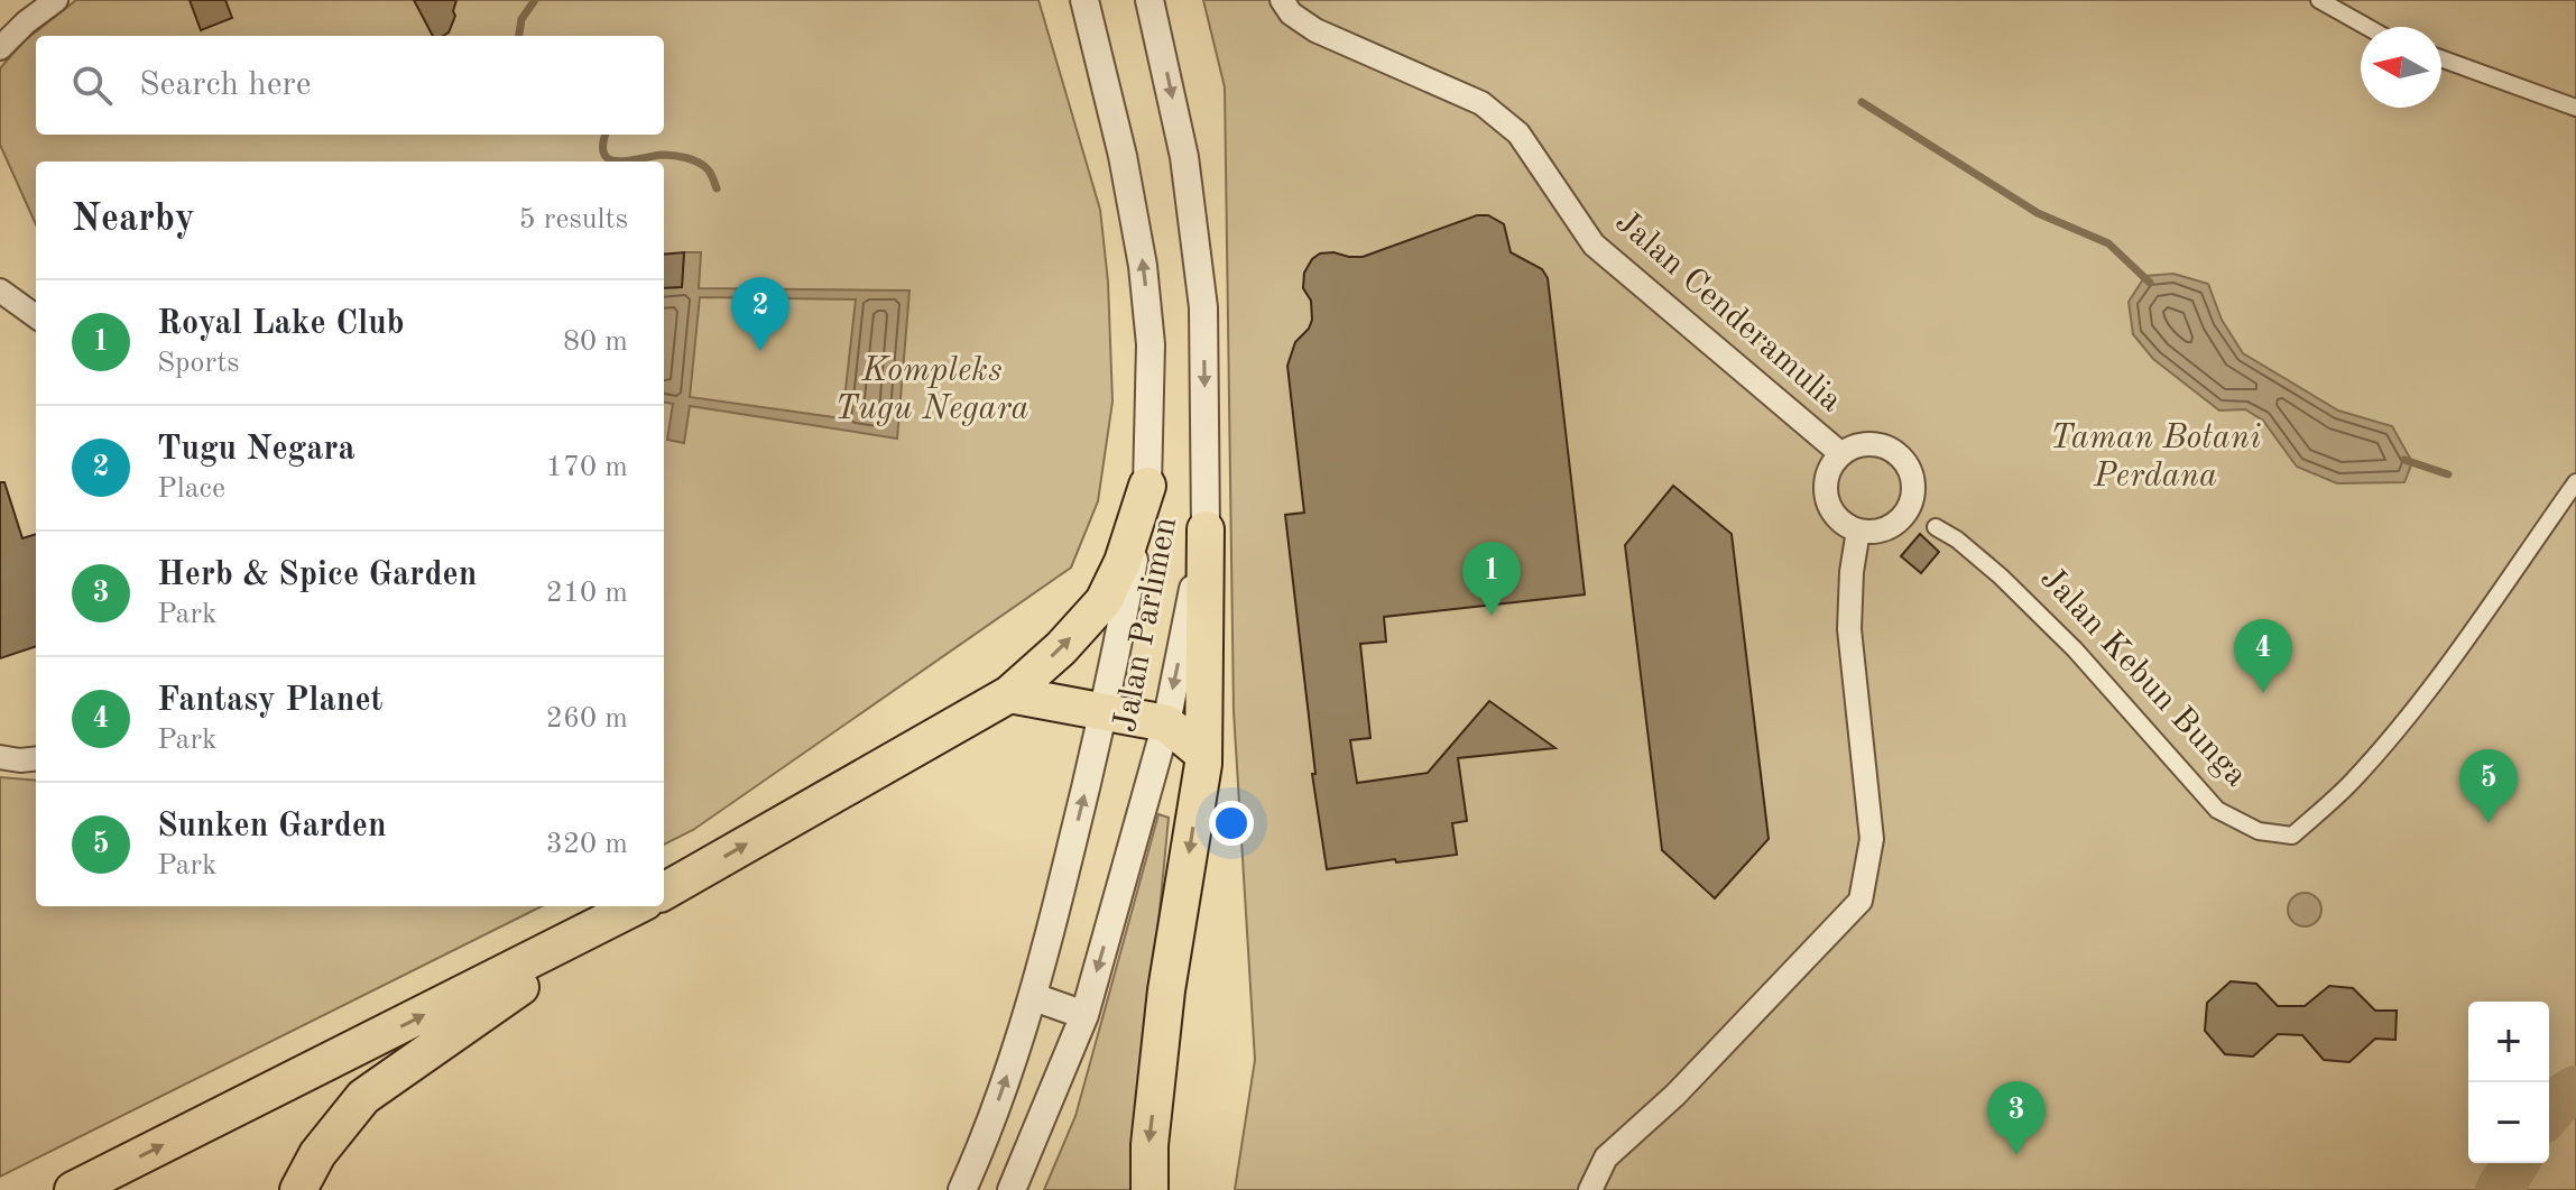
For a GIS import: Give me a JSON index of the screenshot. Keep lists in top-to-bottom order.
{
  "streets": {
    "street": ["Jalan Cenderamulia", "Jalan Parlimen", "Jalan Kebun Bunga"]
  },
  "parks": ["Kompleks Tugu Negara", "Taman Botani Perdana"],
  "north": "left",
  "page": {
    "search": "Search here",
    "heading": ["Nearby", "5 results"],
    "pins": [
      "2",
      "1",
      "4",
      "5",
      "3"
    ],
    "list": [
      {
        "mark": "1",
        "name": "Royal Lake Club",
        "note": "Sports",
        "value": "80 m"
      },
      {
        "mark": "2",
        "name": "Tugu Negara",
        "note": "Place",
        "value": "170 m"
      },
      {
        "mark": "3",
        "name": "Herb & Spice Garden",
        "note": "Park",
        "value": "210 m"
      },
      {
        "mark": "4",
        "name": "Fantasy Planet",
        "note": "Park",
        "value": "260 m"
      },
      {
        "mark": "5",
        "name": "Sunken Garden",
        "note": "Park",
        "value": "320 m"
      }
    ],
    "map_buttons": ["+", "−"]
  }
}
